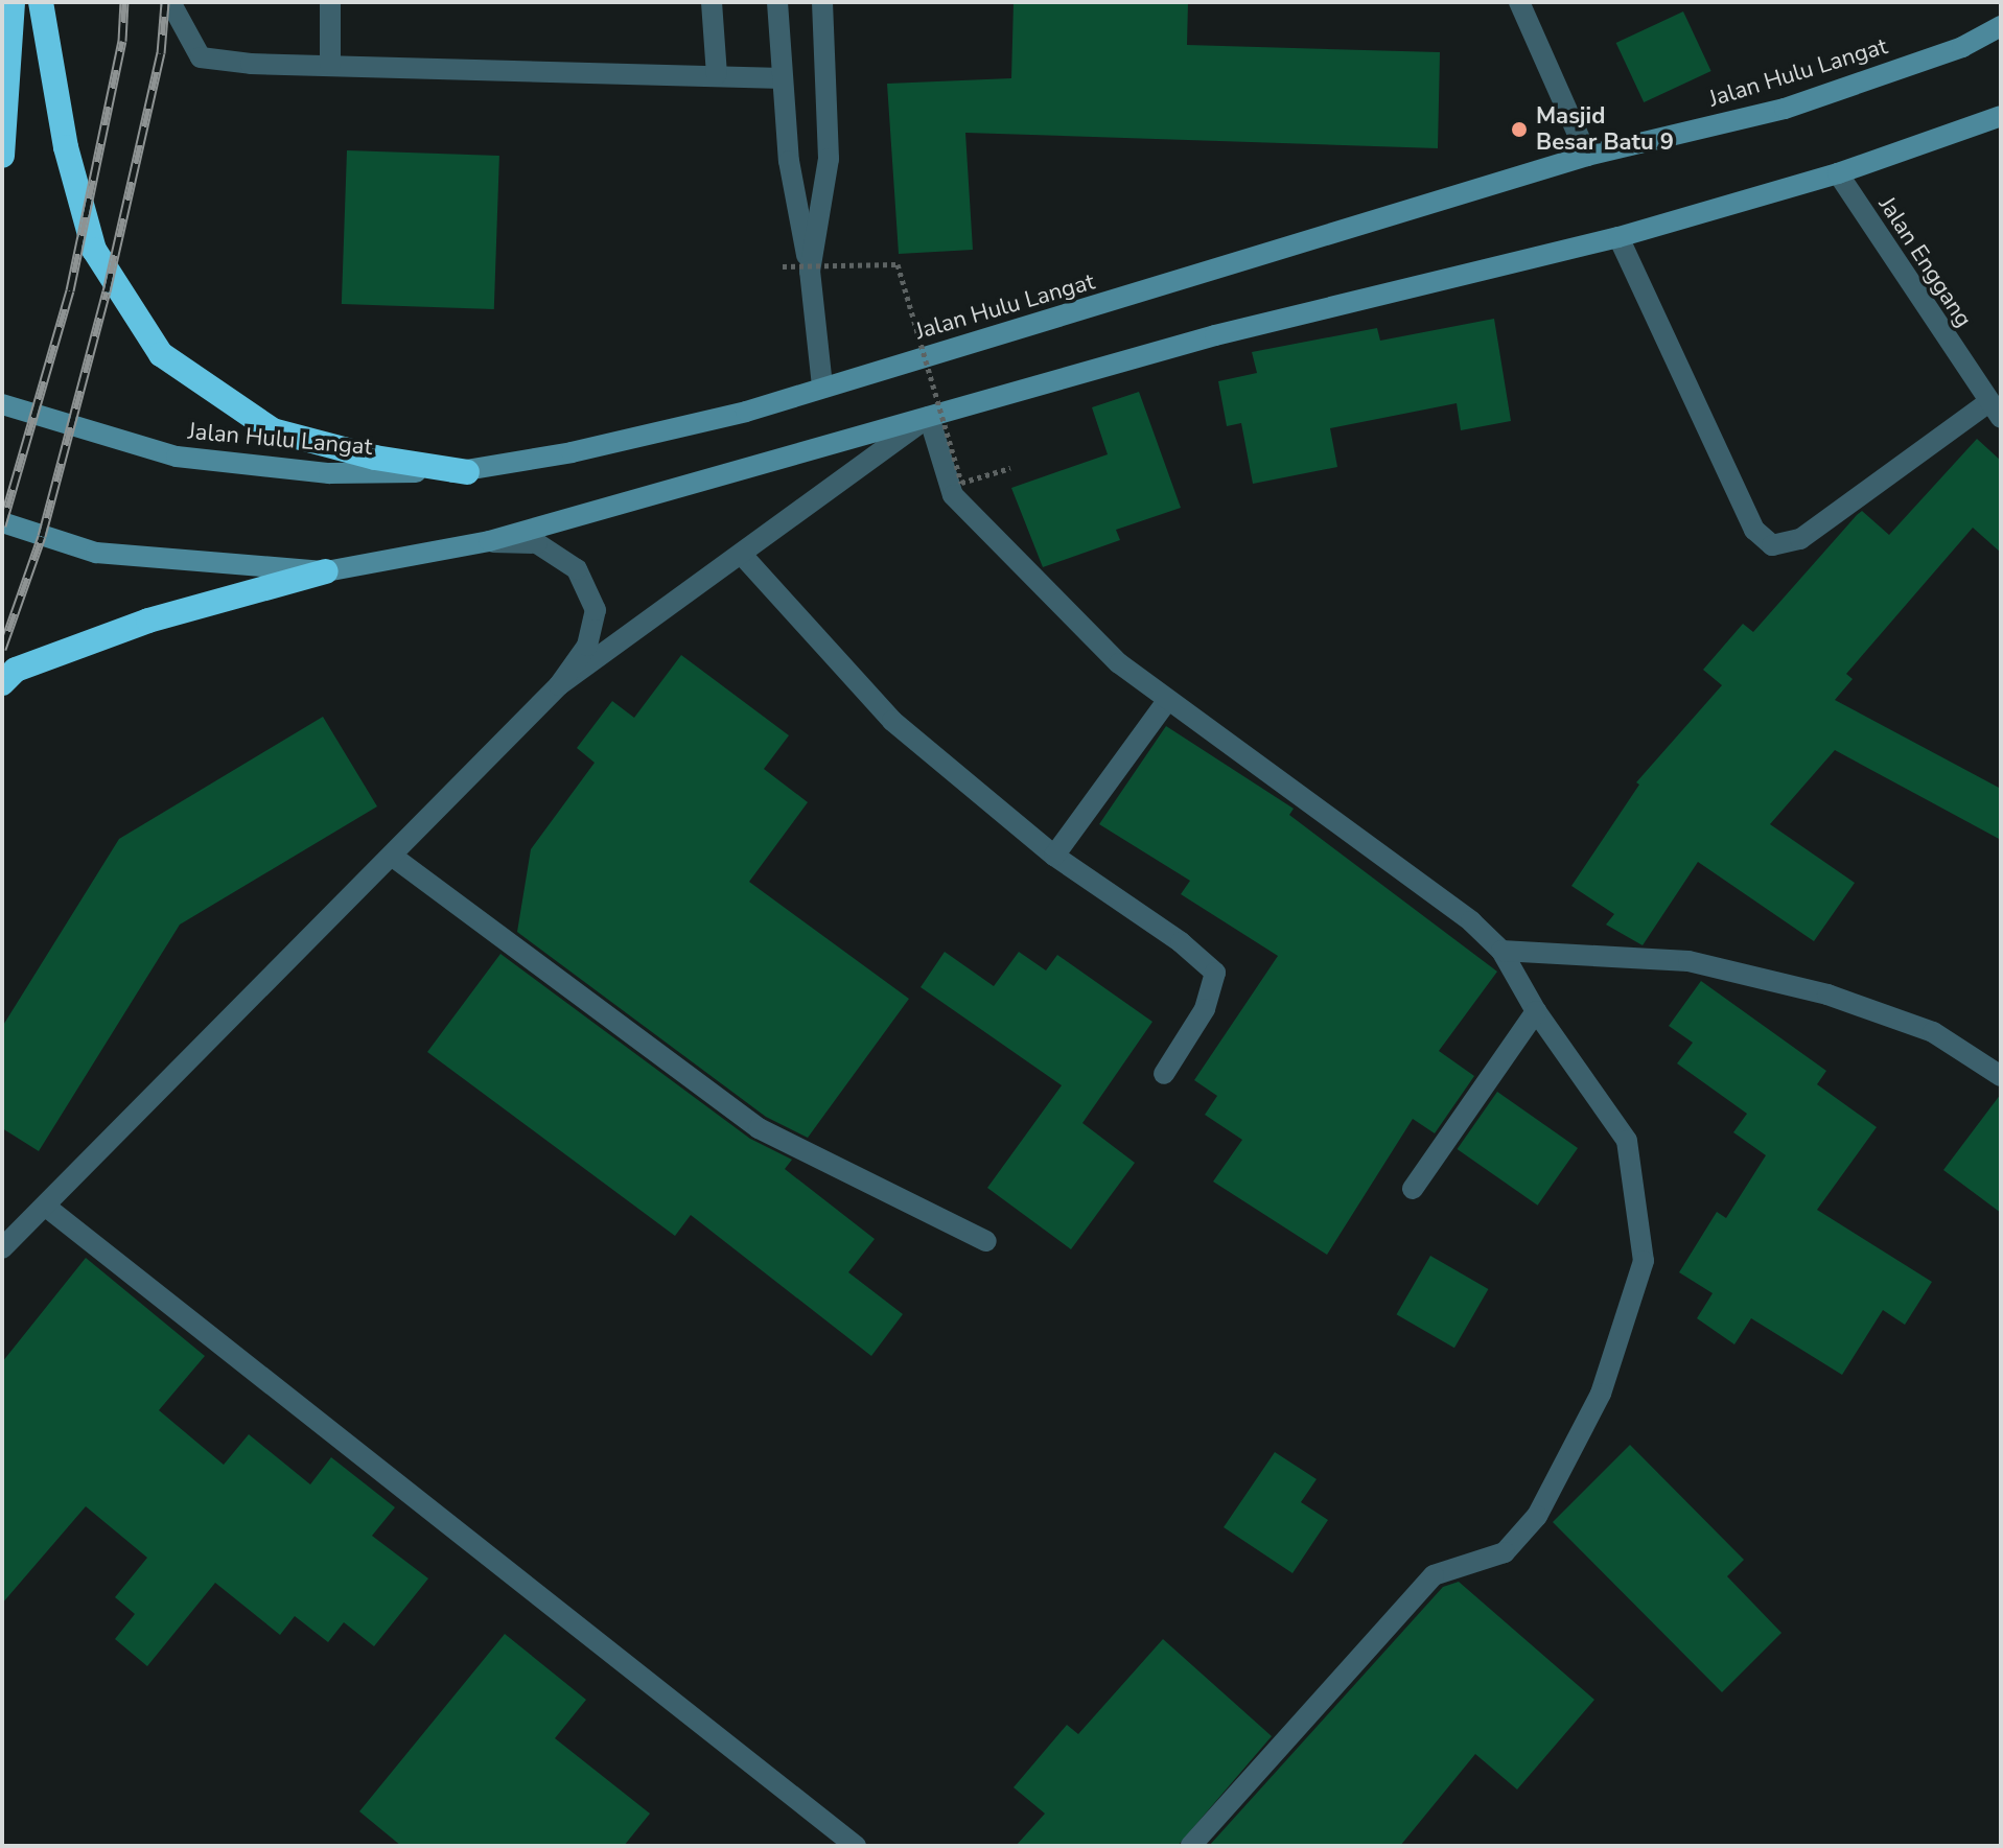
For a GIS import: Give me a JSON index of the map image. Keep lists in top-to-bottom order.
{
  "streets": {
    "main road": ["Jalan Hulu Langat"],
    "street": ["Jalan Enggang"]
  },
  "places": ["Masjid Besar Batu 9"]
}
